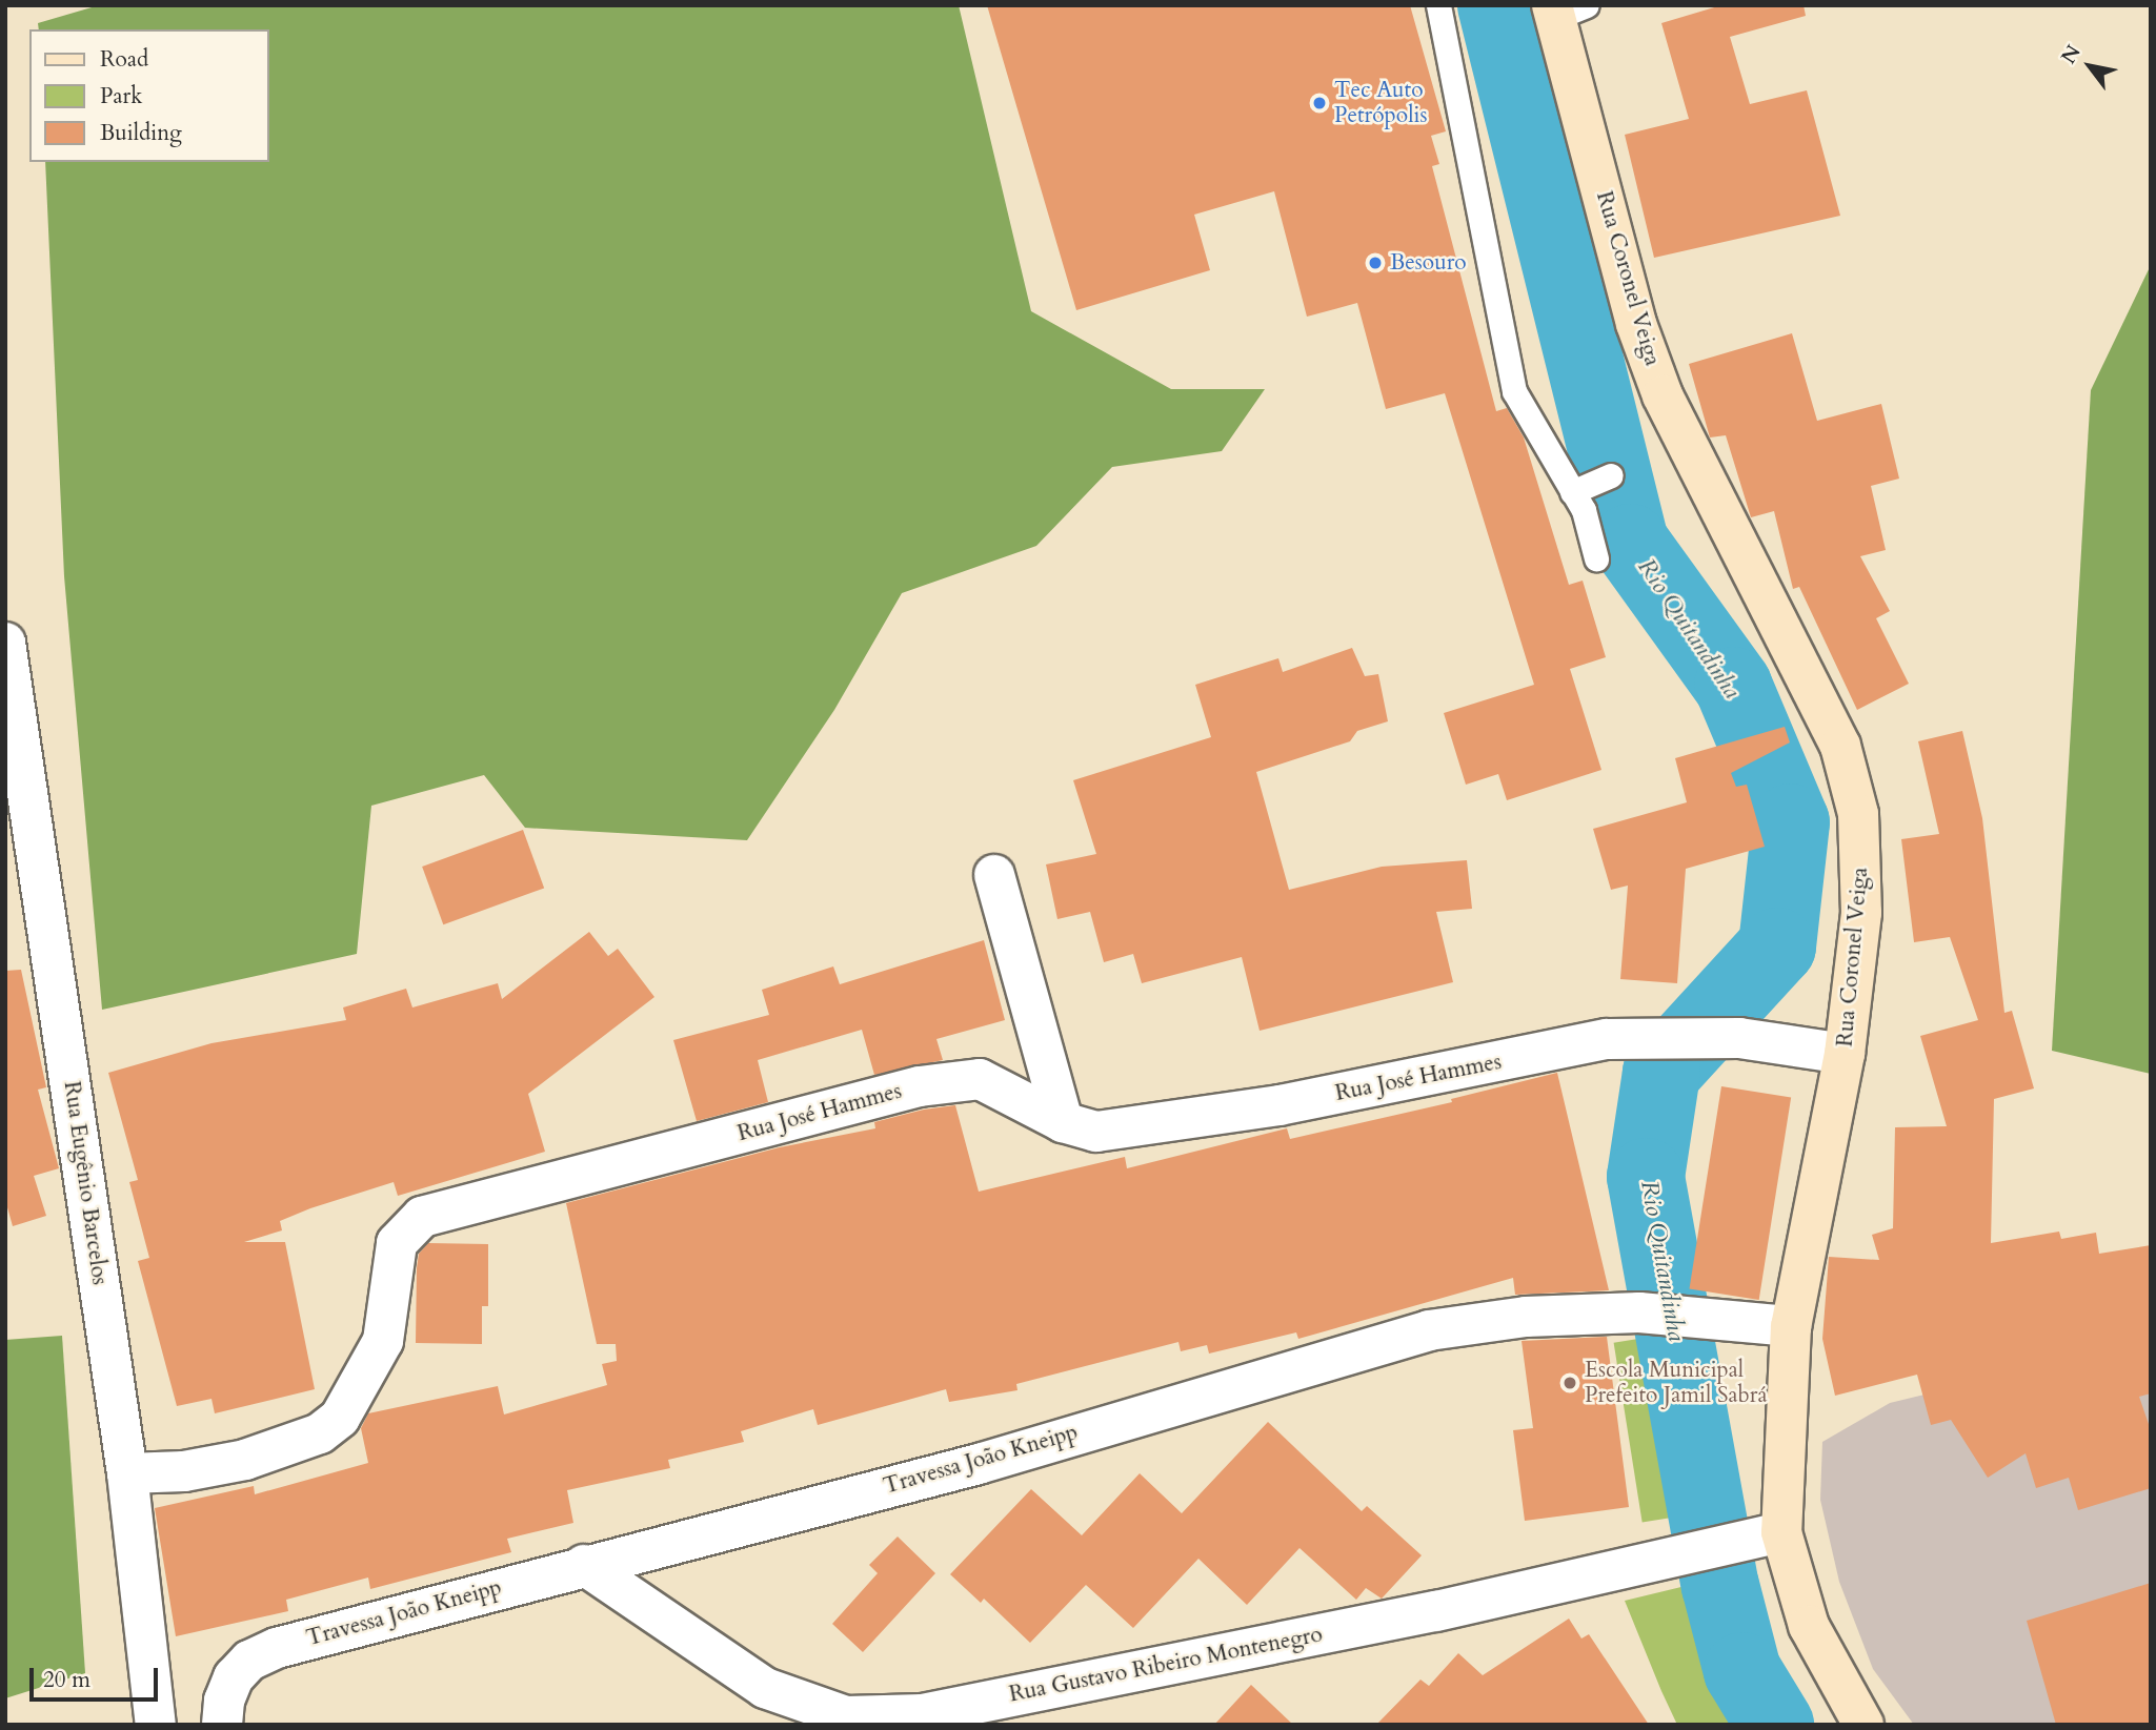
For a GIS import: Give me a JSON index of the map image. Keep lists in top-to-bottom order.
{
  "streets": {
    "main road": ["Rua Coronel Veiga"],
    "street": [
      "Rua José Hammes",
      "Rua Eugênio Barcelos",
      "Travessa João Kneipp",
      "Rua Gustavo Ribeiro Montenegro"
    ]
  },
  "crossings": [
    ["Rua Coronel Veiga", "Rua José Hammes"],
    ["Rua Coronel Veiga", "Travessa João Kneipp"],
    ["Rua Coronel Veiga", "Rua Gustavo Ribeiro Montenegro"],
    ["Rua José Hammes", "Rua Eugênio Barcelos"],
    ["Travessa João Kneipp", "Rua Gustavo Ribeiro Montenegro"]
  ],
  "water": ["Rio Quitandinha"],
  "places": ["Tec Auto Petrópolis", "Besouro", "Escola Municipal Prefeito Jamil Sabrá"],
  "legend": ["Road", "Park", "Building"],
  "scale_bar": "20 m",
  "north": "top left"
}
